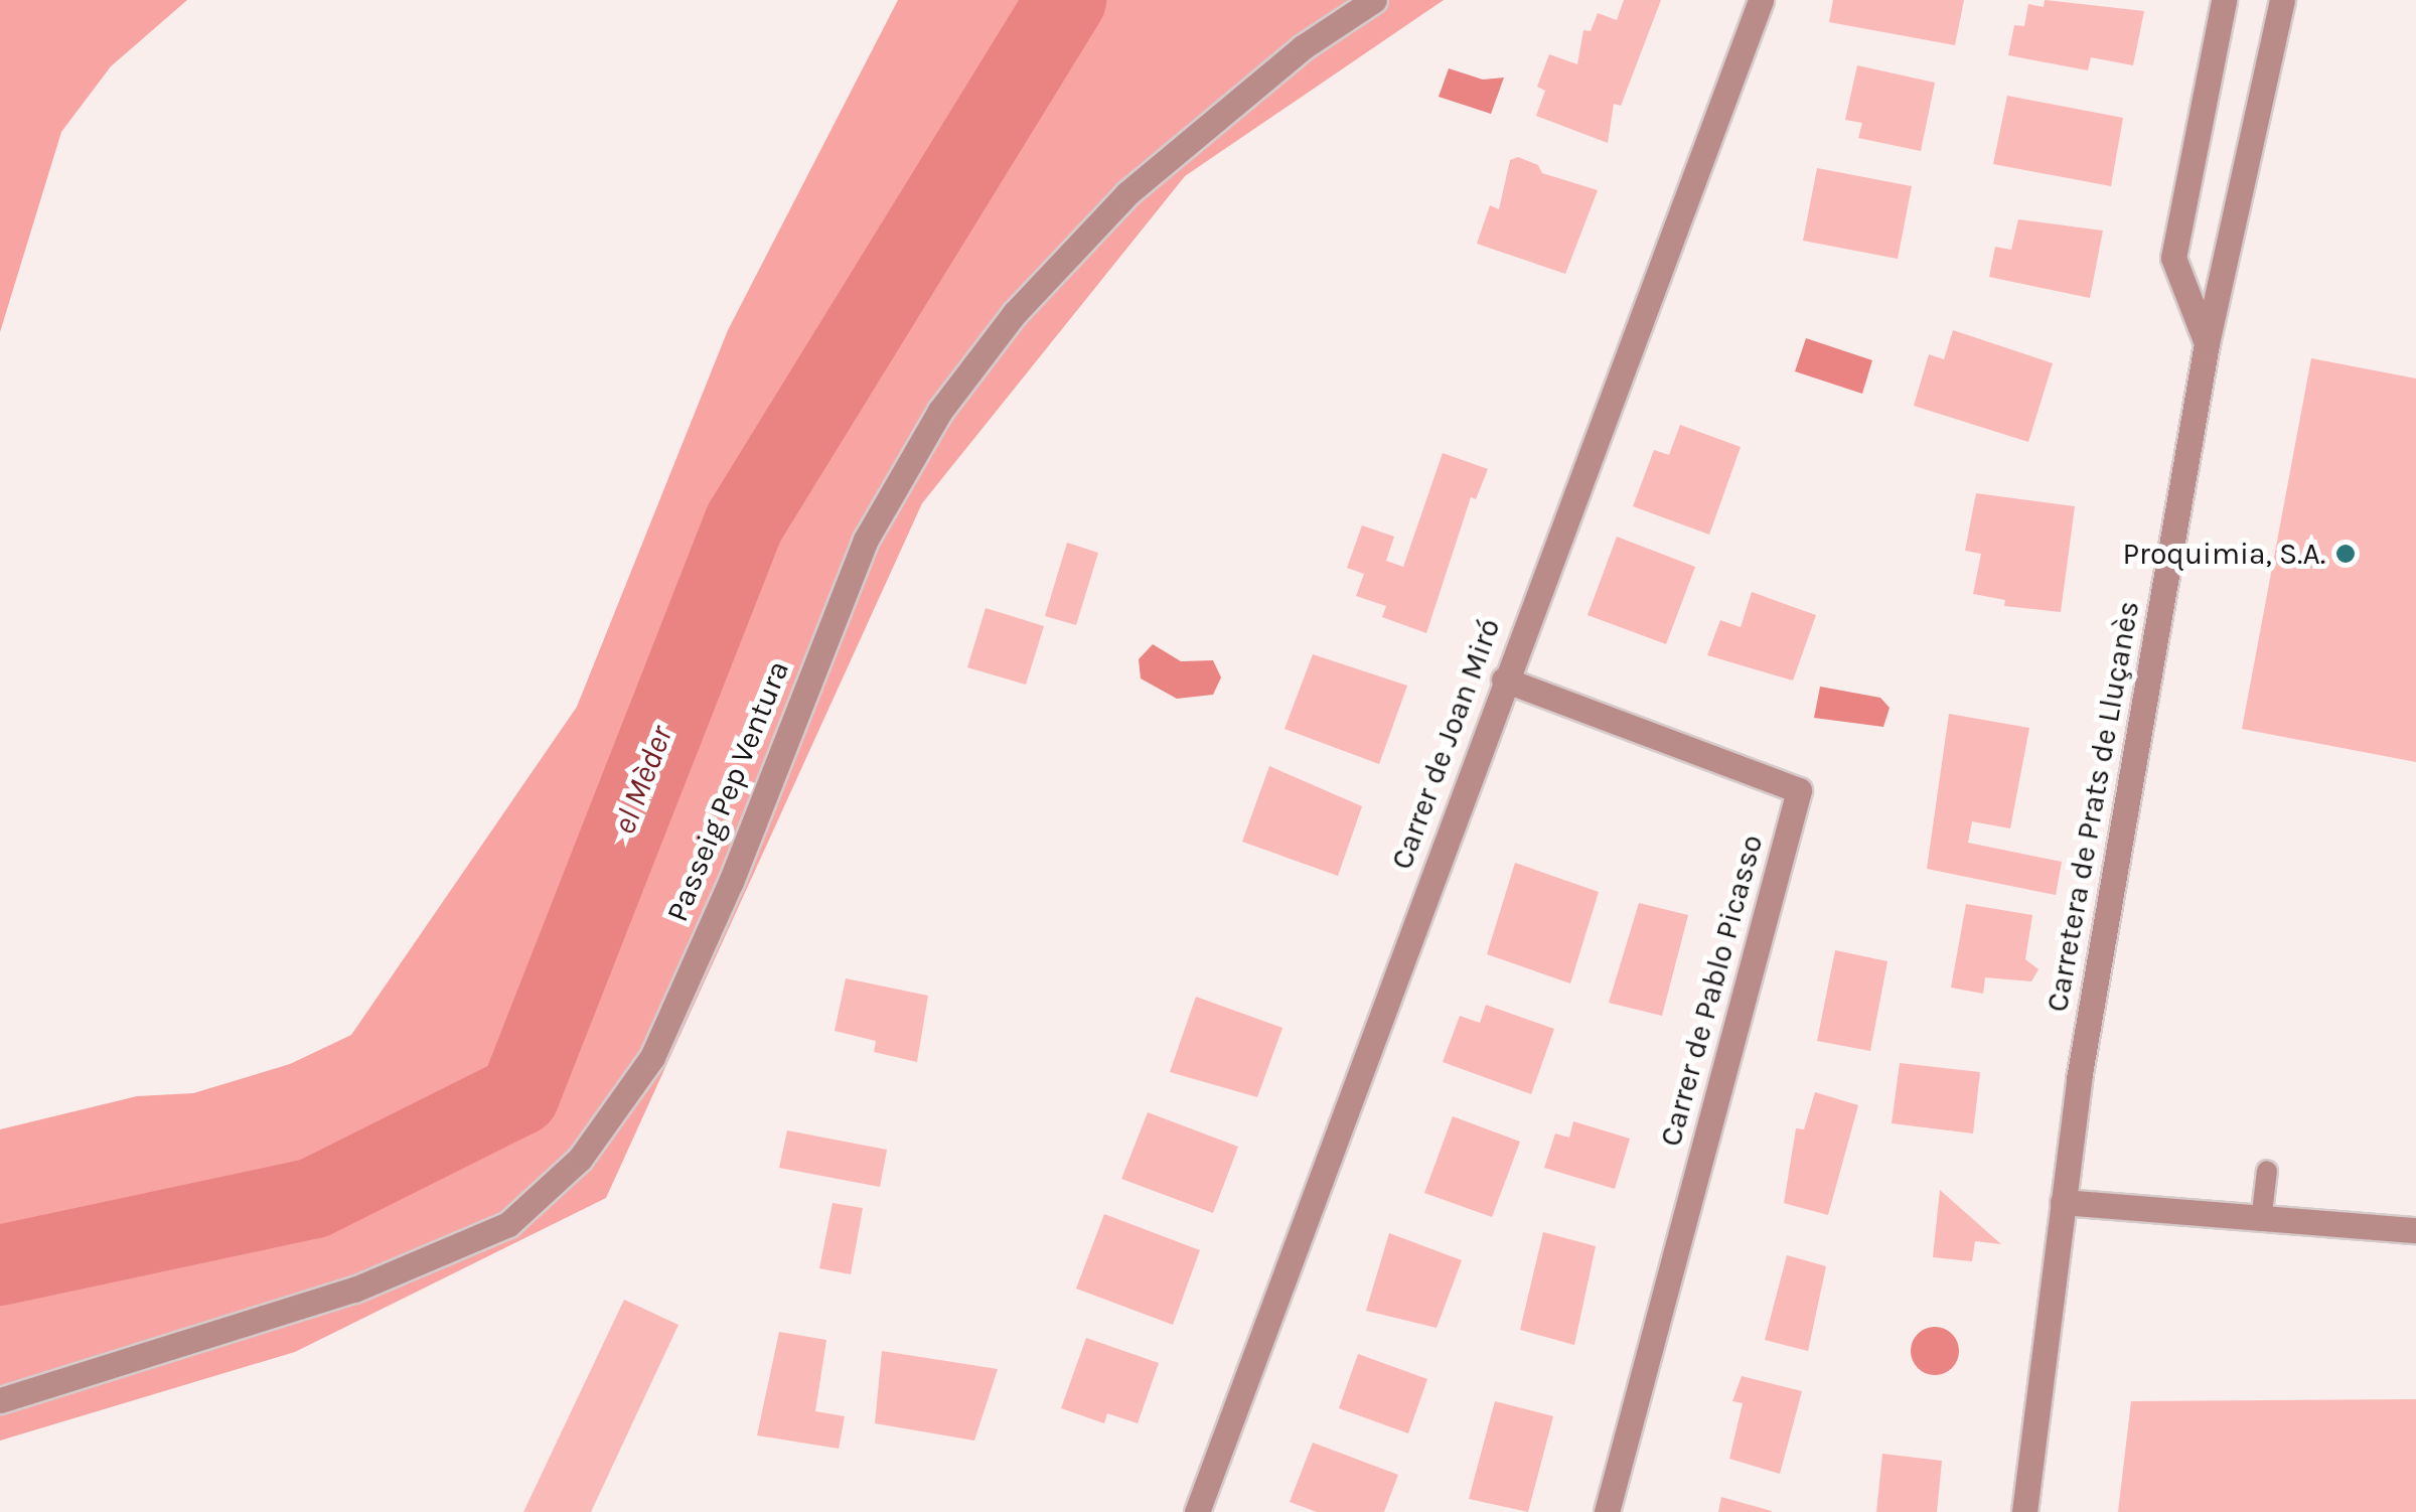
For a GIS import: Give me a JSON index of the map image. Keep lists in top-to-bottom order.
{
  "streets": {
    "street": [
      "Carrer de Joan Miró",
      "Passeig Pep Ventura",
      "Carretera de Prats de Lluçanès",
      "Carrer de Pablo Picasso"
    ]
  },
  "crossings": [
    ["Carrer de Joan Miró", "Carrer de Pablo Picasso"]
  ],
  "water": ["el Mèder"],
  "places": ["Proquimia, S.A."]
}
